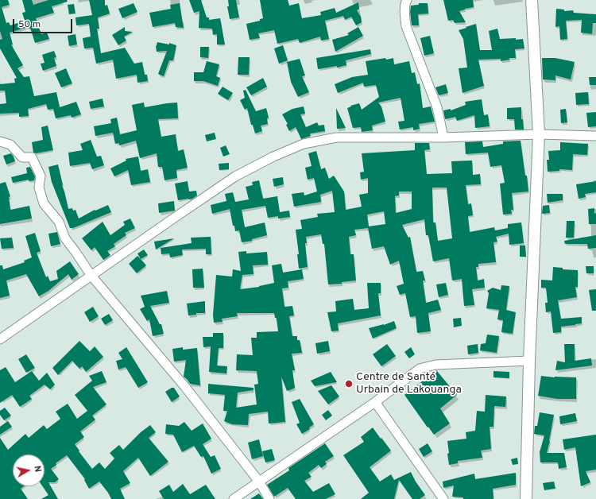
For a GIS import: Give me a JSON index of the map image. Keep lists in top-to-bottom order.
{
  "places": ["Centre de Santé Urbain de Lakouanga"],
  "scale_bar": "50 m",
  "north": "right"
}
